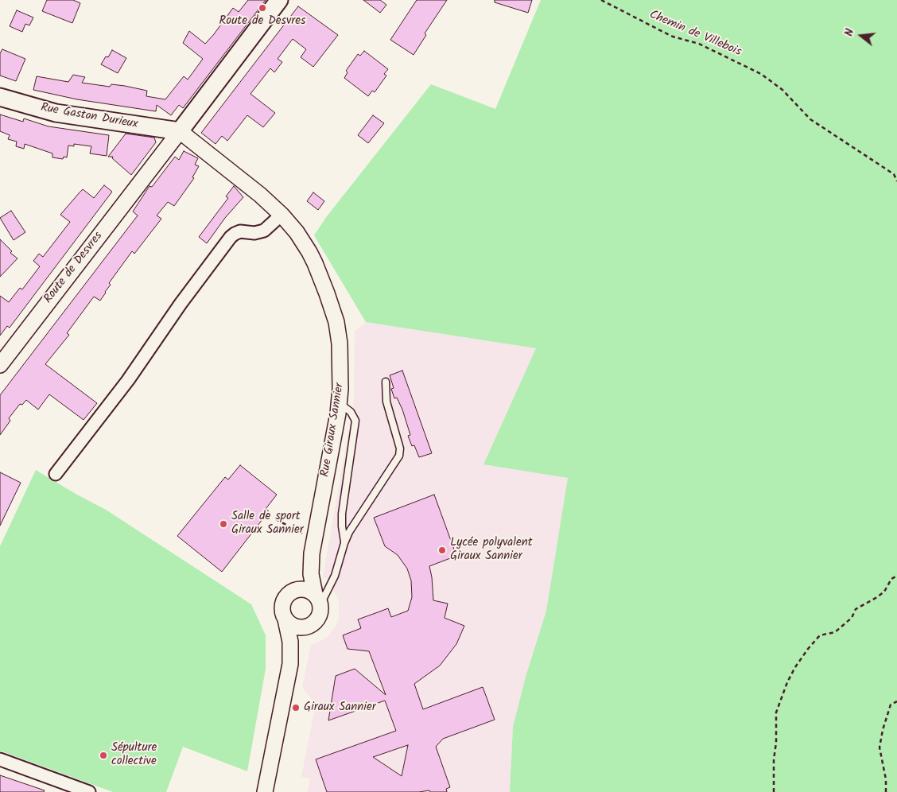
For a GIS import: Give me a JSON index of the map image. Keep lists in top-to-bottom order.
{
  "streets": {
    "main road": ["Rue Gaston Durieux", "Route de Desvres"],
    "street": ["Rue Giraux Sannier"],
    "path": ["Chemin de Villebois"]
  },
  "crossings": [
    ["Rue Gaston Durieux", "Route de Desvres"],
    ["Rue Gaston Durieux", "Rue Giraux Sannier"],
    ["Route de Desvres", "Rue Giraux Sannier"]
  ],
  "places": [
    "Route de Desvres",
    "Salle de sport Giraux Sannier",
    "Lycée polyvalent Giraux Sannier",
    "Giraux Sannier",
    "Sépulture collective"
  ],
  "north": "left"
}
